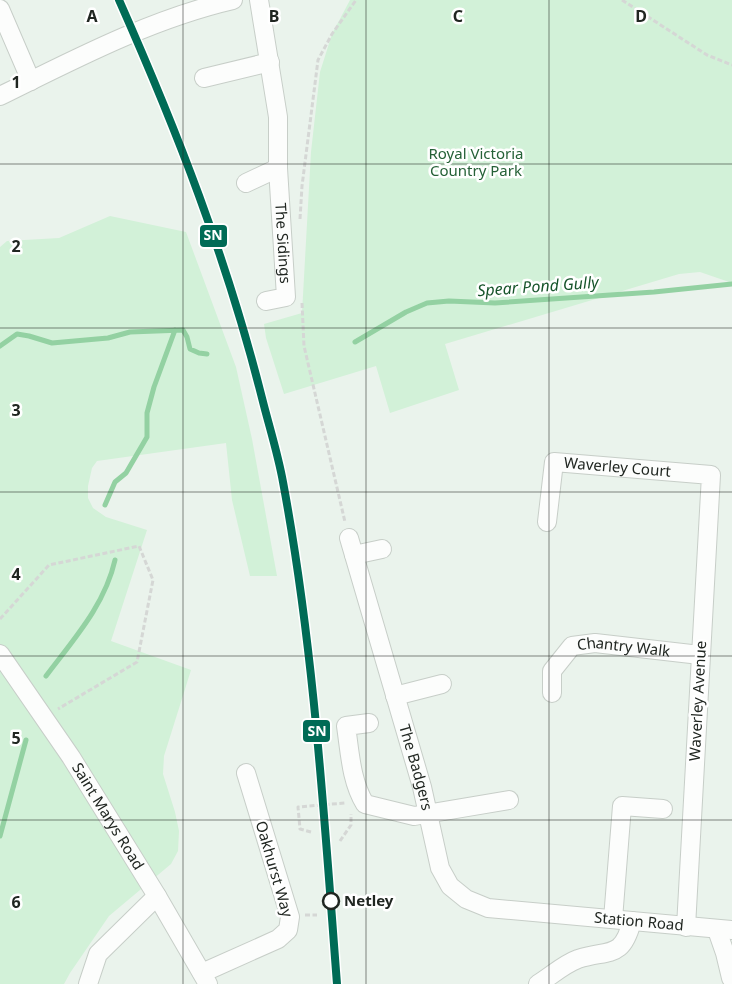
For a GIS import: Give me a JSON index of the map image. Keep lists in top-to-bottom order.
{
  "streets": {
    "street": [
      "The Sidings",
      "Waverley Court",
      "Chantry Walk",
      "Waverley Avenue",
      "The Badgers",
      "Saint Marys Road",
      "Oakhurst Way",
      "Station Road"
    ]
  },
  "crossings": [
    ["Waverley Court", "Waverley Avenue"],
    ["Chantry Walk", "Waverley Avenue"],
    ["Waverley Avenue", "Station Road"],
    ["The Badgers", "Station Road"],
    ["Saint Marys Road", "Oakhurst Way"]
  ],
  "water": ["Spear Pond Gully"],
  "parks": ["Royal Victoria Country Park"],
  "places": ["Netley"],
  "lines": ["transit line SN"],
  "grid": {
    "columns": [
      "A",
      "B",
      "C",
      "D"
    ],
    "rows": [
      "1",
      "2",
      "3",
      "4",
      "5",
      "6"
    ]
  }
}
